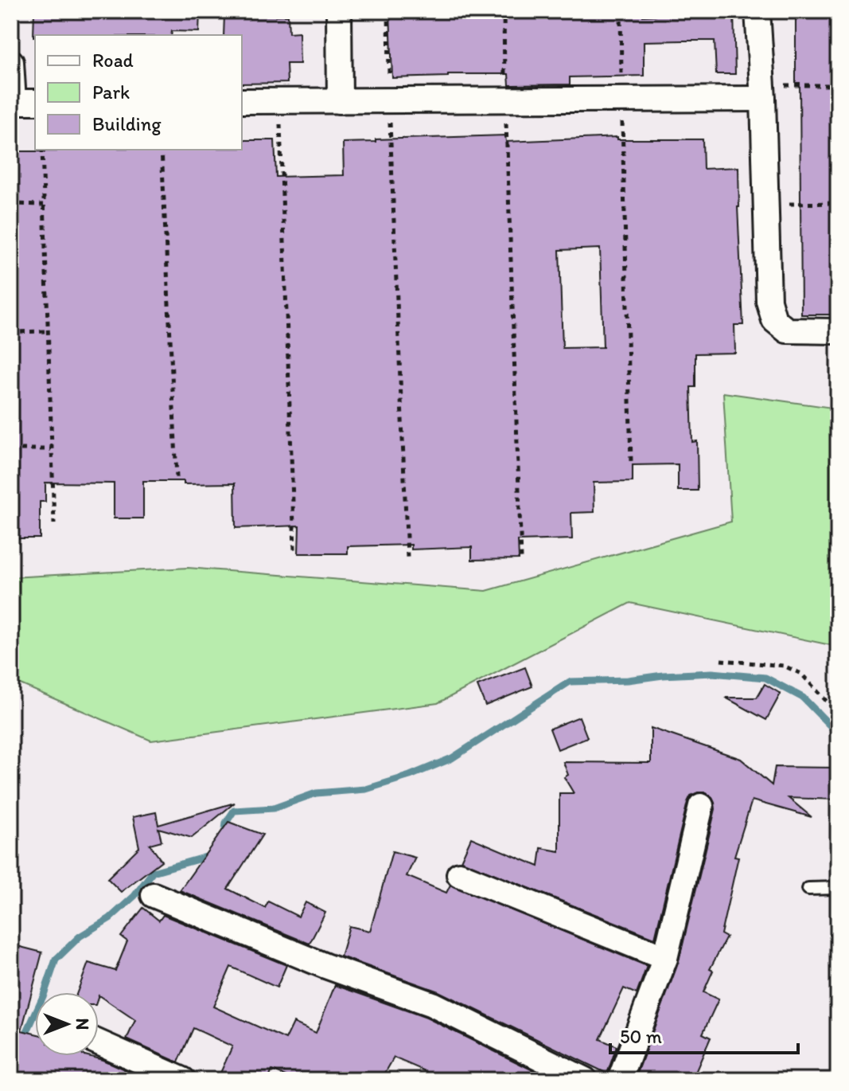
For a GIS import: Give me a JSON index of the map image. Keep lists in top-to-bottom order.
{
  "legend": ["Road", "Park", "Building"],
  "scale_bar": "50 m",
  "north": "right"
}
